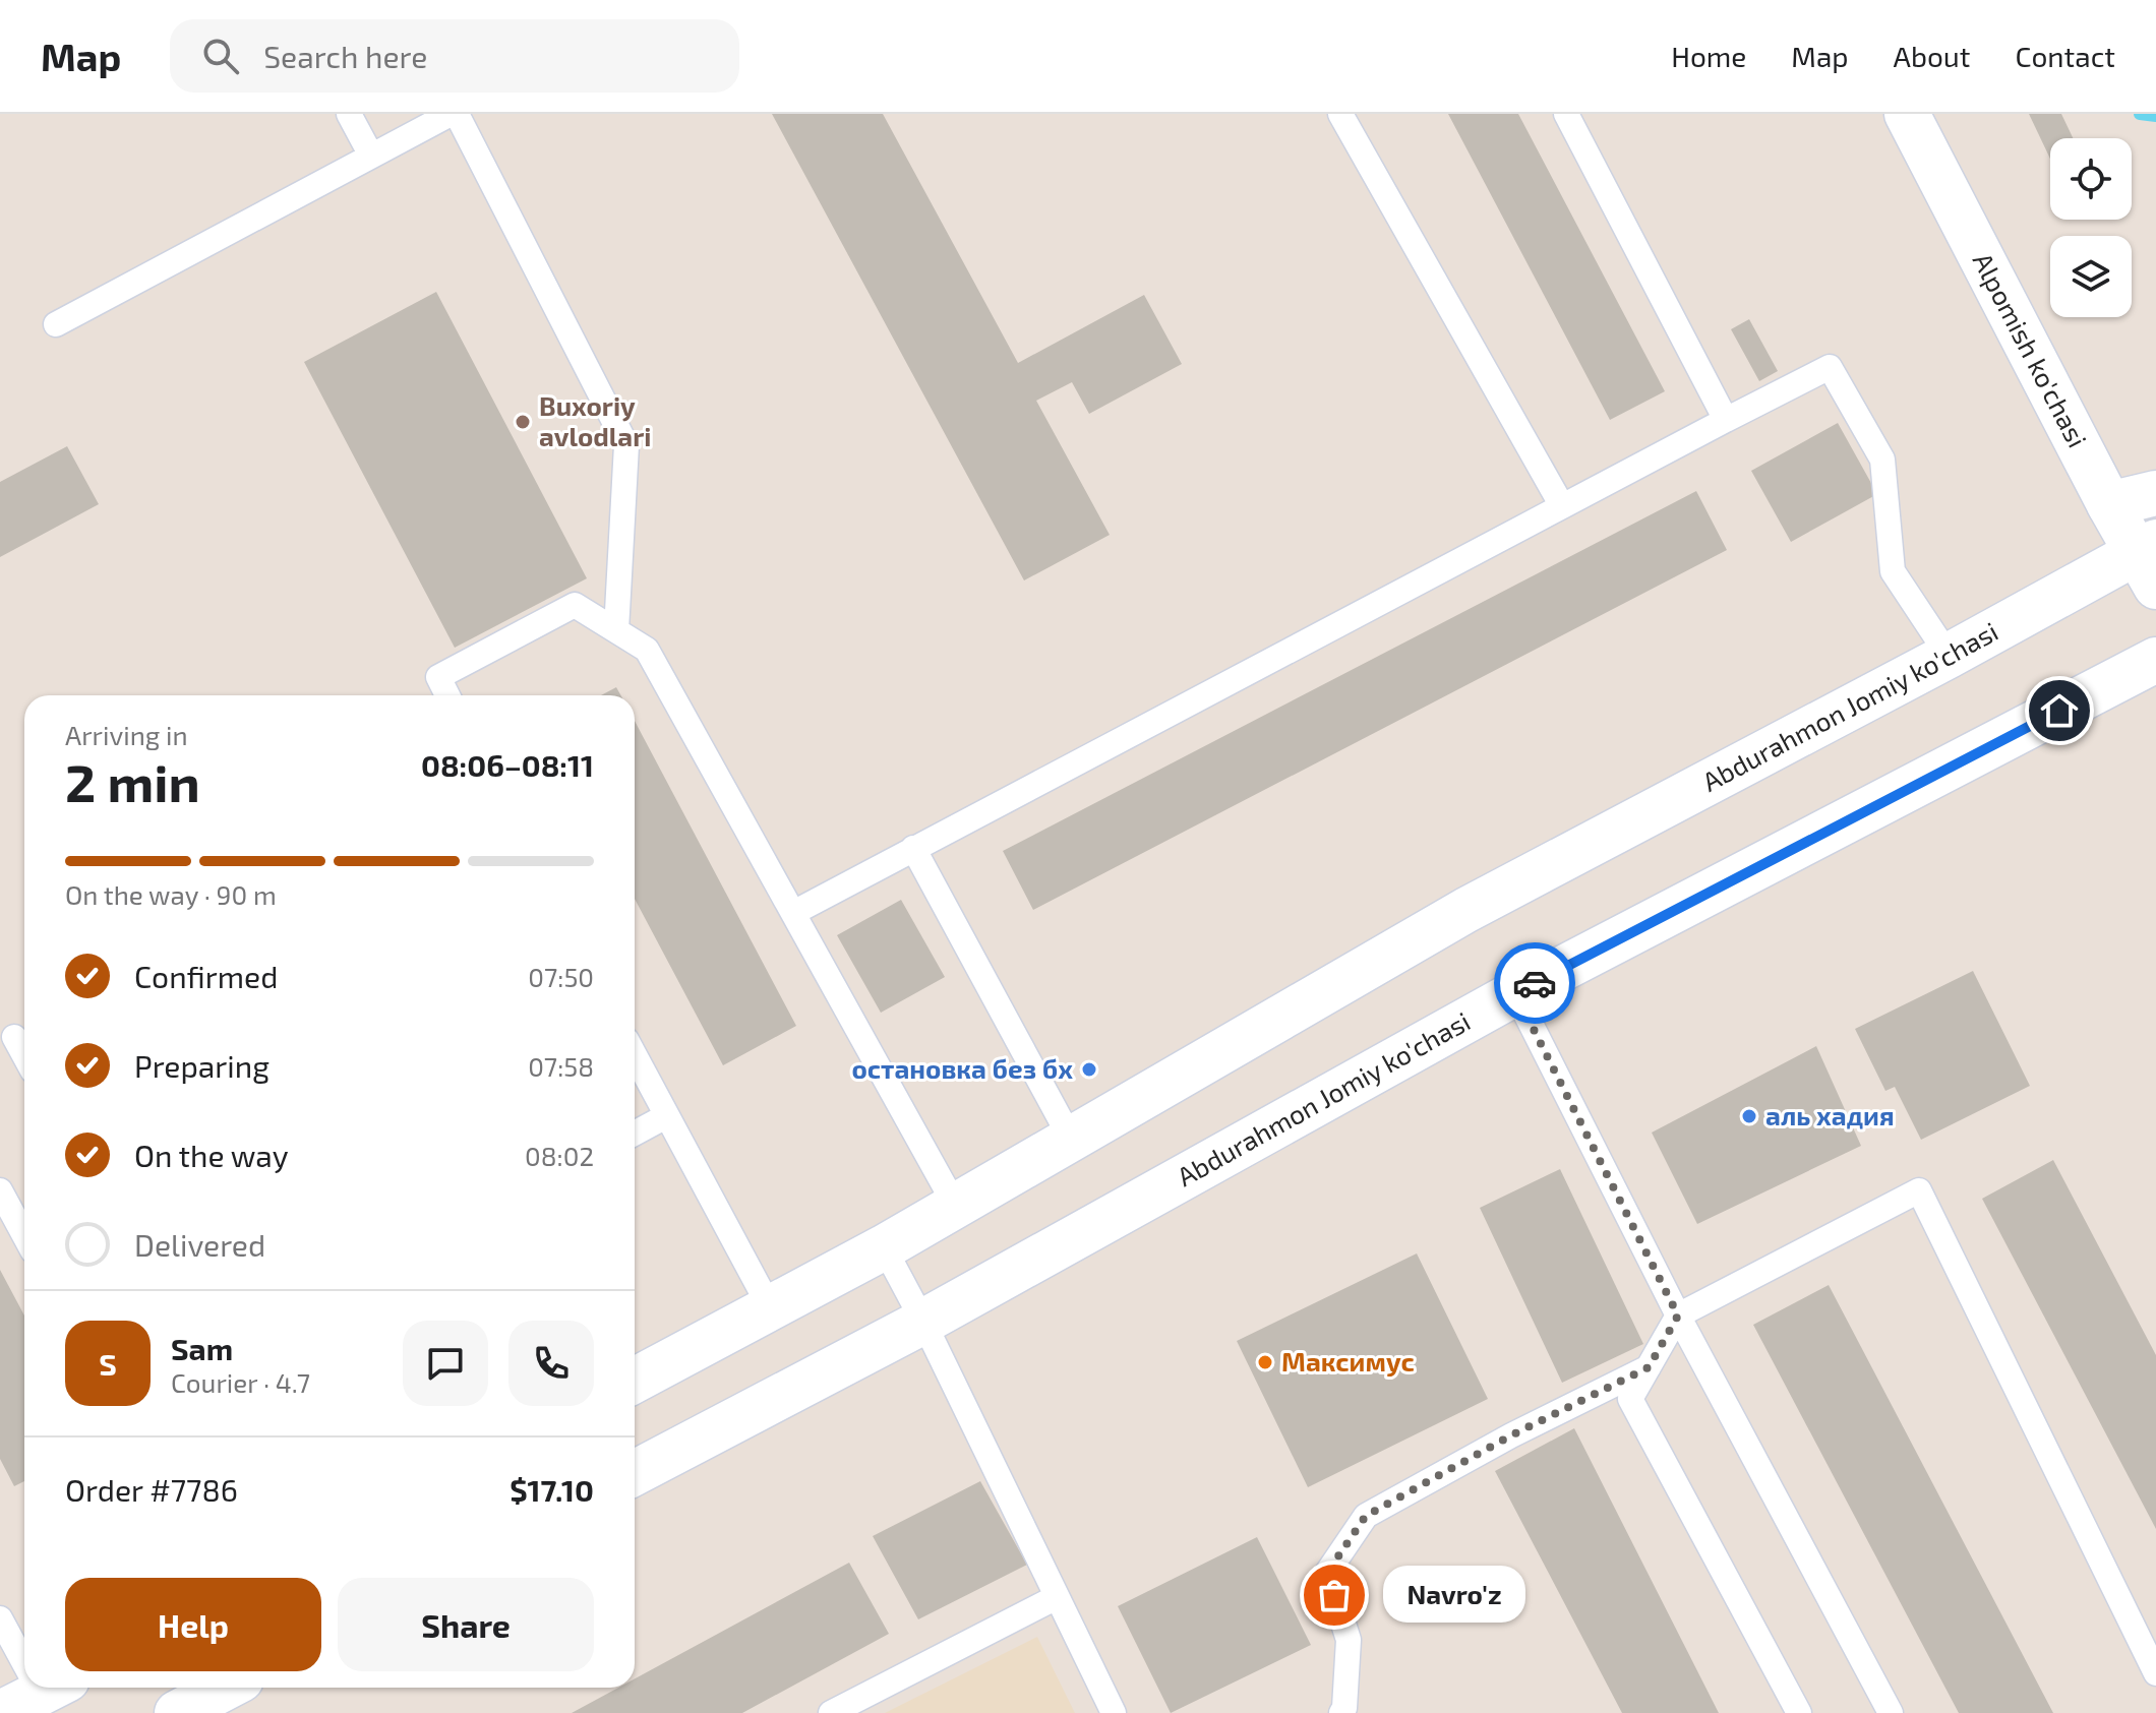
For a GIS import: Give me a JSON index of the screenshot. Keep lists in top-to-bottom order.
{
  "streets": {
    "street": ["Alpomish ko'chasi", "Abdurahmon Jomiy ko'chasi"]
  },
  "crossings": [
    ["Alpomish ko'chasi", "Abdurahmon Jomiy ko'chasi"]
  ],
  "places": [
    "Buxoriy avlodlari",
    "остановка без бх",
    "аль хадия",
    "Максимус",
    "Navro'z"
  ],
  "page": {
    "header": "Map",
    "search": "Search here",
    "nav": [
      "Home",
      "Map",
      "About",
      "Contact"
    ],
    "heading": ["2 min", "Arriving in", "08:06–08:11"],
    "panel": [
      "Sam",
      "Courier · 4.7",
      "Order #7786",
      "$17.10"
    ],
    "bar": "On the way · 90 m",
    "list": [
      ["Confirmed", "07:50"],
      ["Preparing", "07:58"],
      ["On the way", "08:02"],
      "Delivered"
    ],
    "round": "S",
    "buttons": ["Help", "Share"],
    "bubble": "Navro'z"
  }
}
